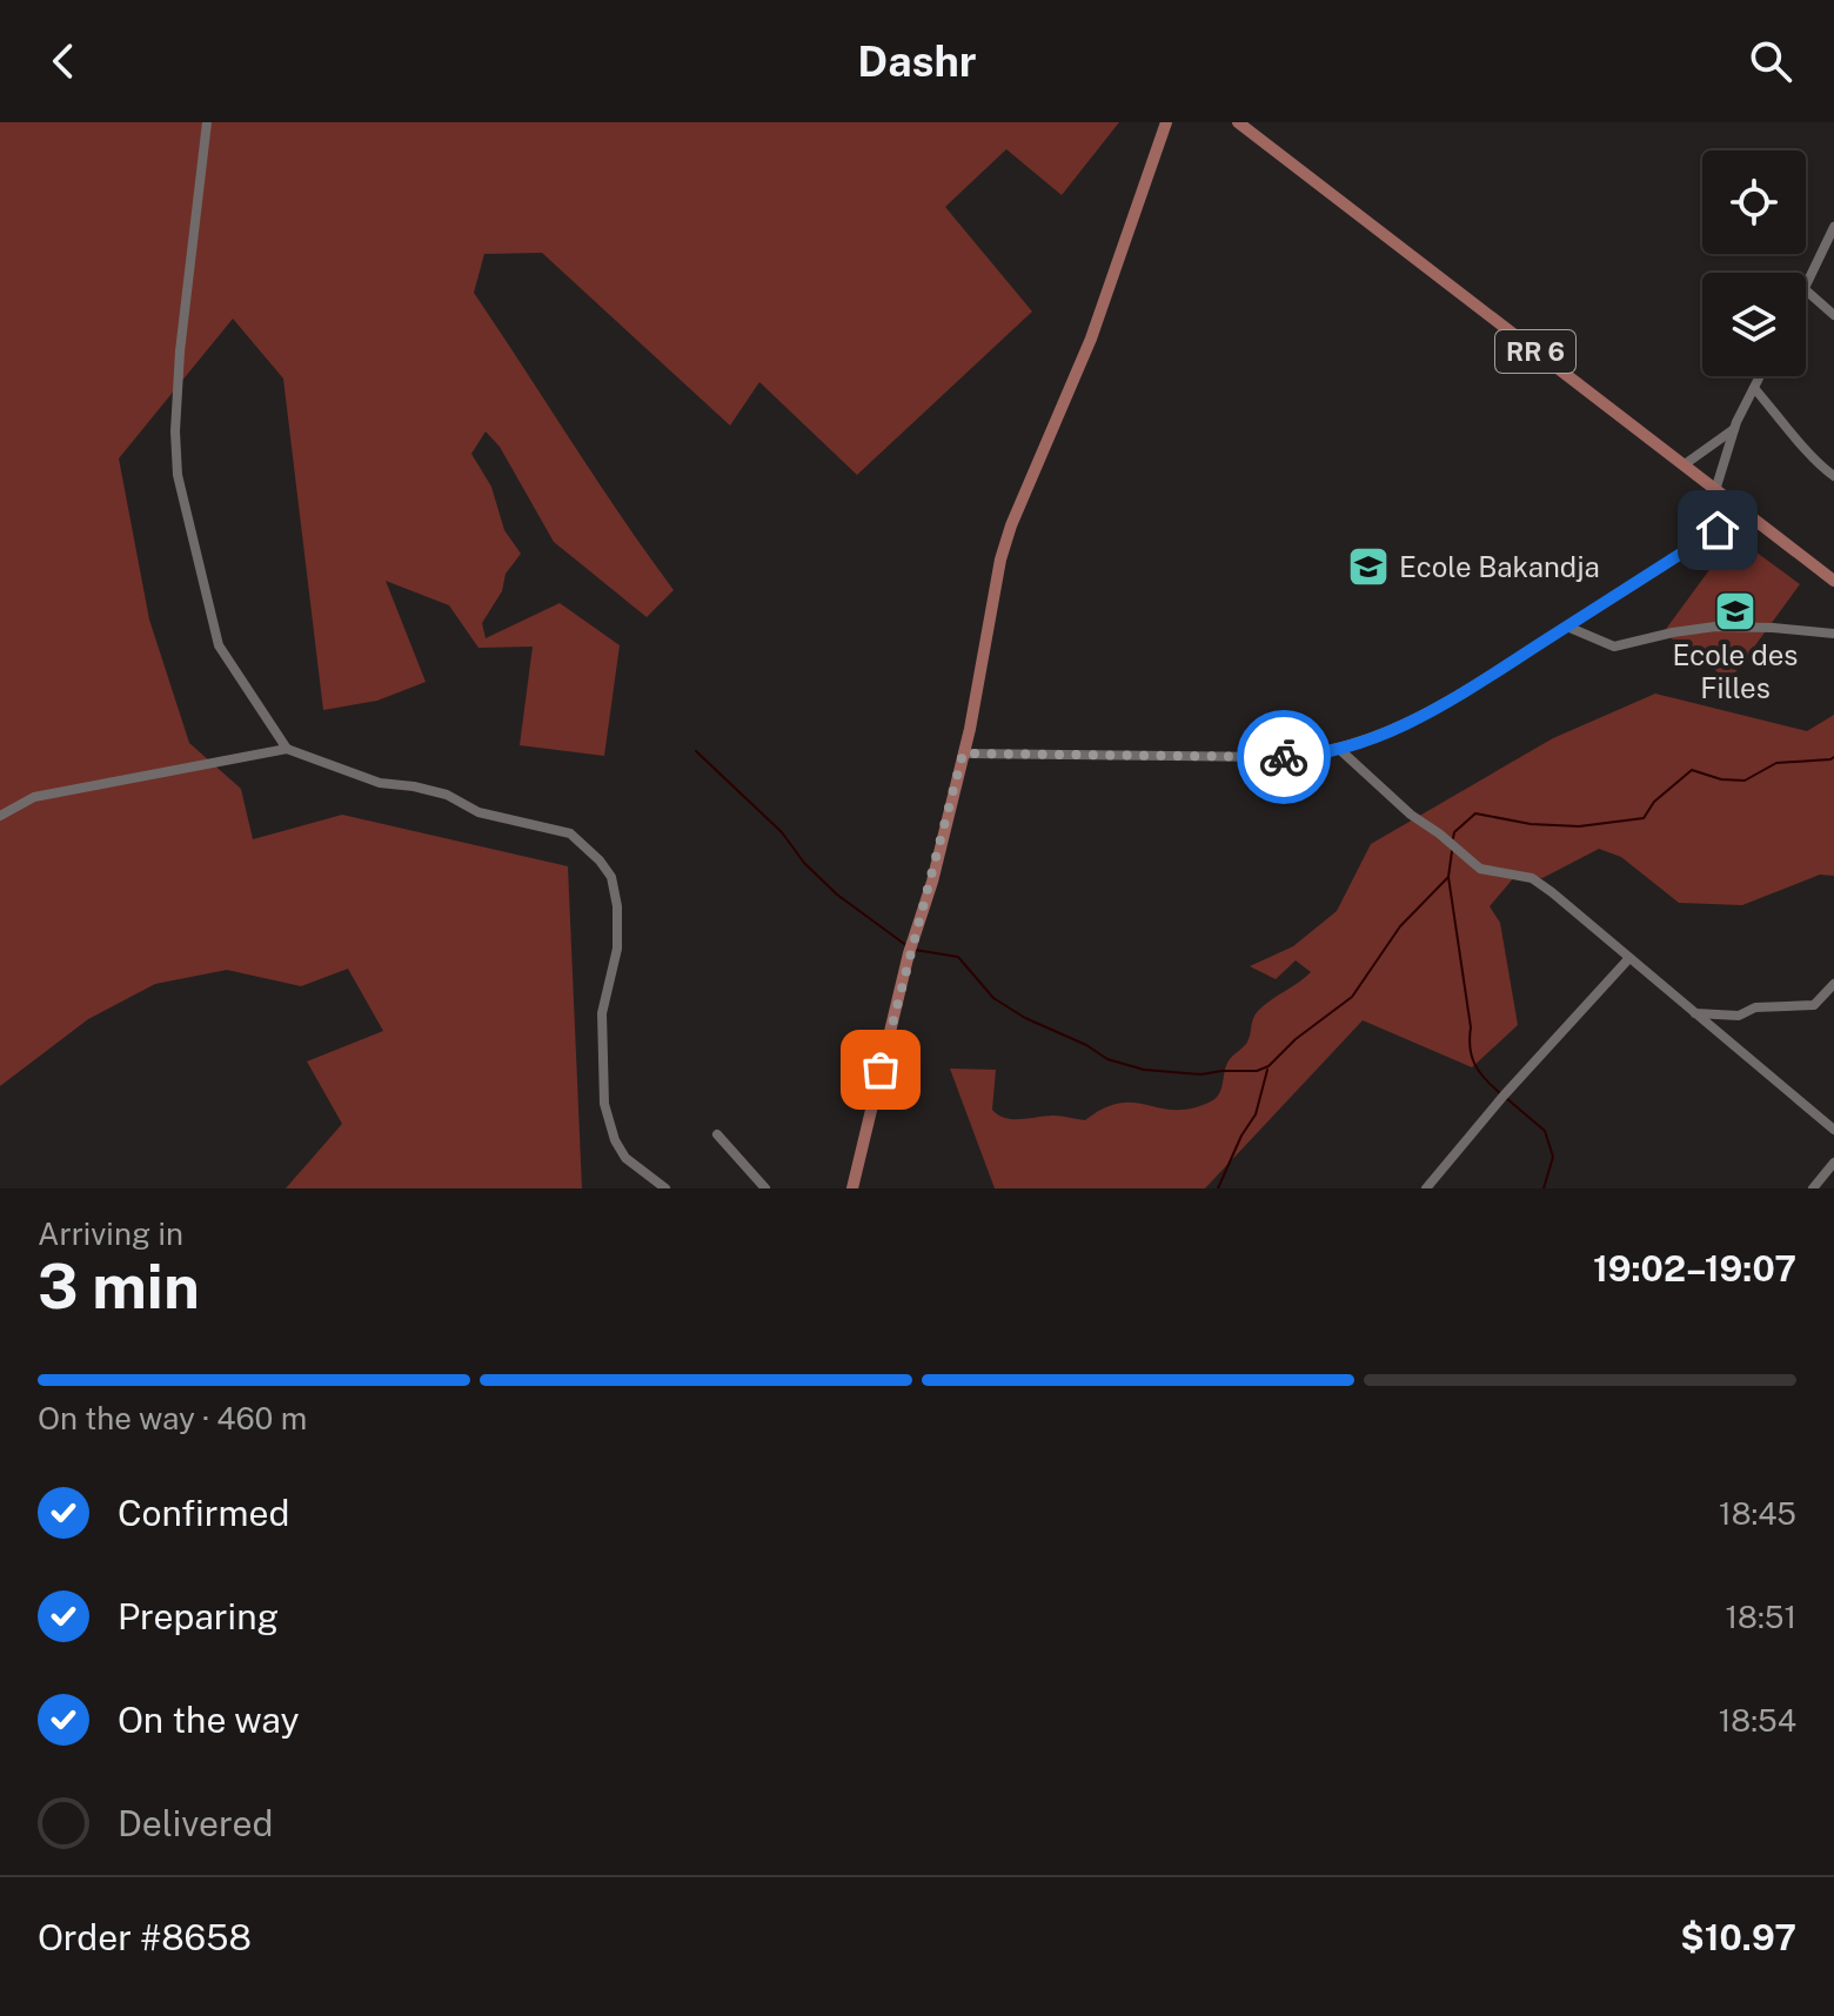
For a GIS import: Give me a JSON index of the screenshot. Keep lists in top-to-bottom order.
{
  "streets": {
    "main road": ["RR 6"]
  },
  "places": {
    "school or university": ["Ecole Bakandja", "Ecole des Filles"]
  },
  "page": {
    "header": "Dashr",
    "heading": ["3 min", "Arriving in", "19:02–19:07"],
    "panel": ["Order #8658", "$10.97"],
    "bar": "On the way · 460 m",
    "list": [
      ["Confirmed", "18:45"],
      ["Preparing", "18:51"],
      ["On the way", "18:54"],
      "Delivered"
    ]
  }
}
